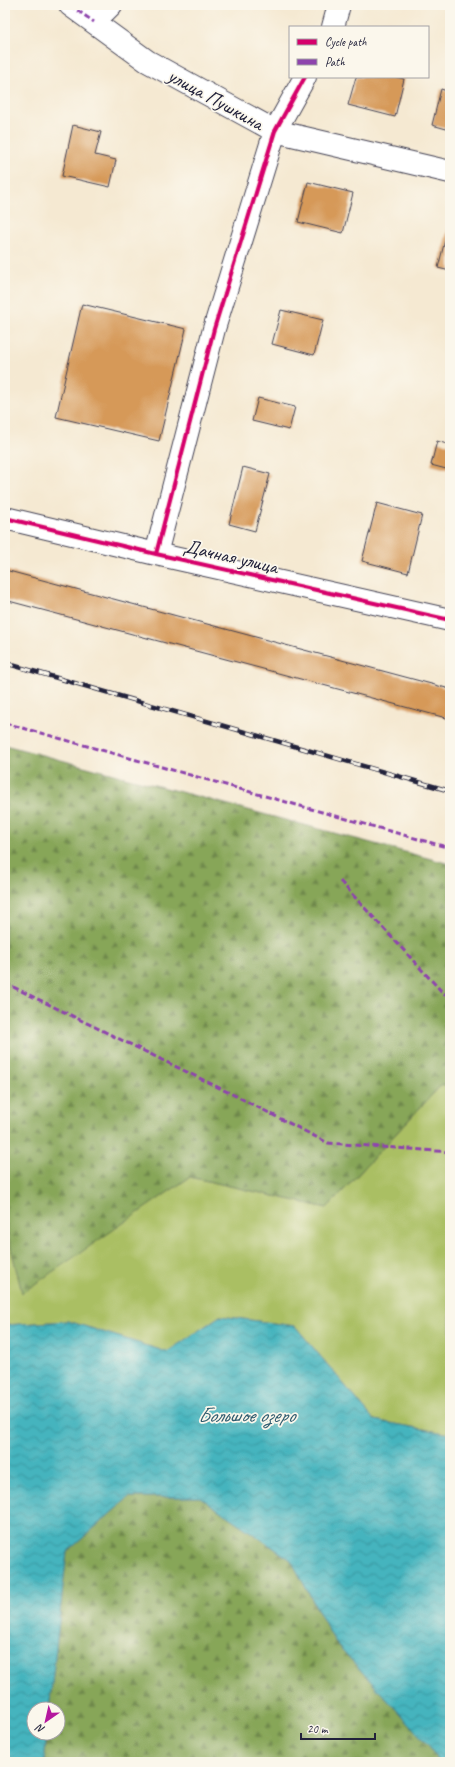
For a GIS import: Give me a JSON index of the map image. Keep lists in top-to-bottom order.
{
  "streets": {
    "street": ["улица Пушкина", "Дачная улица"]
  },
  "water": ["Большое озеро"],
  "legend": ["Cycle path", "Path"],
  "scale_bar": "20 m",
  "north": "bottom left"
}
